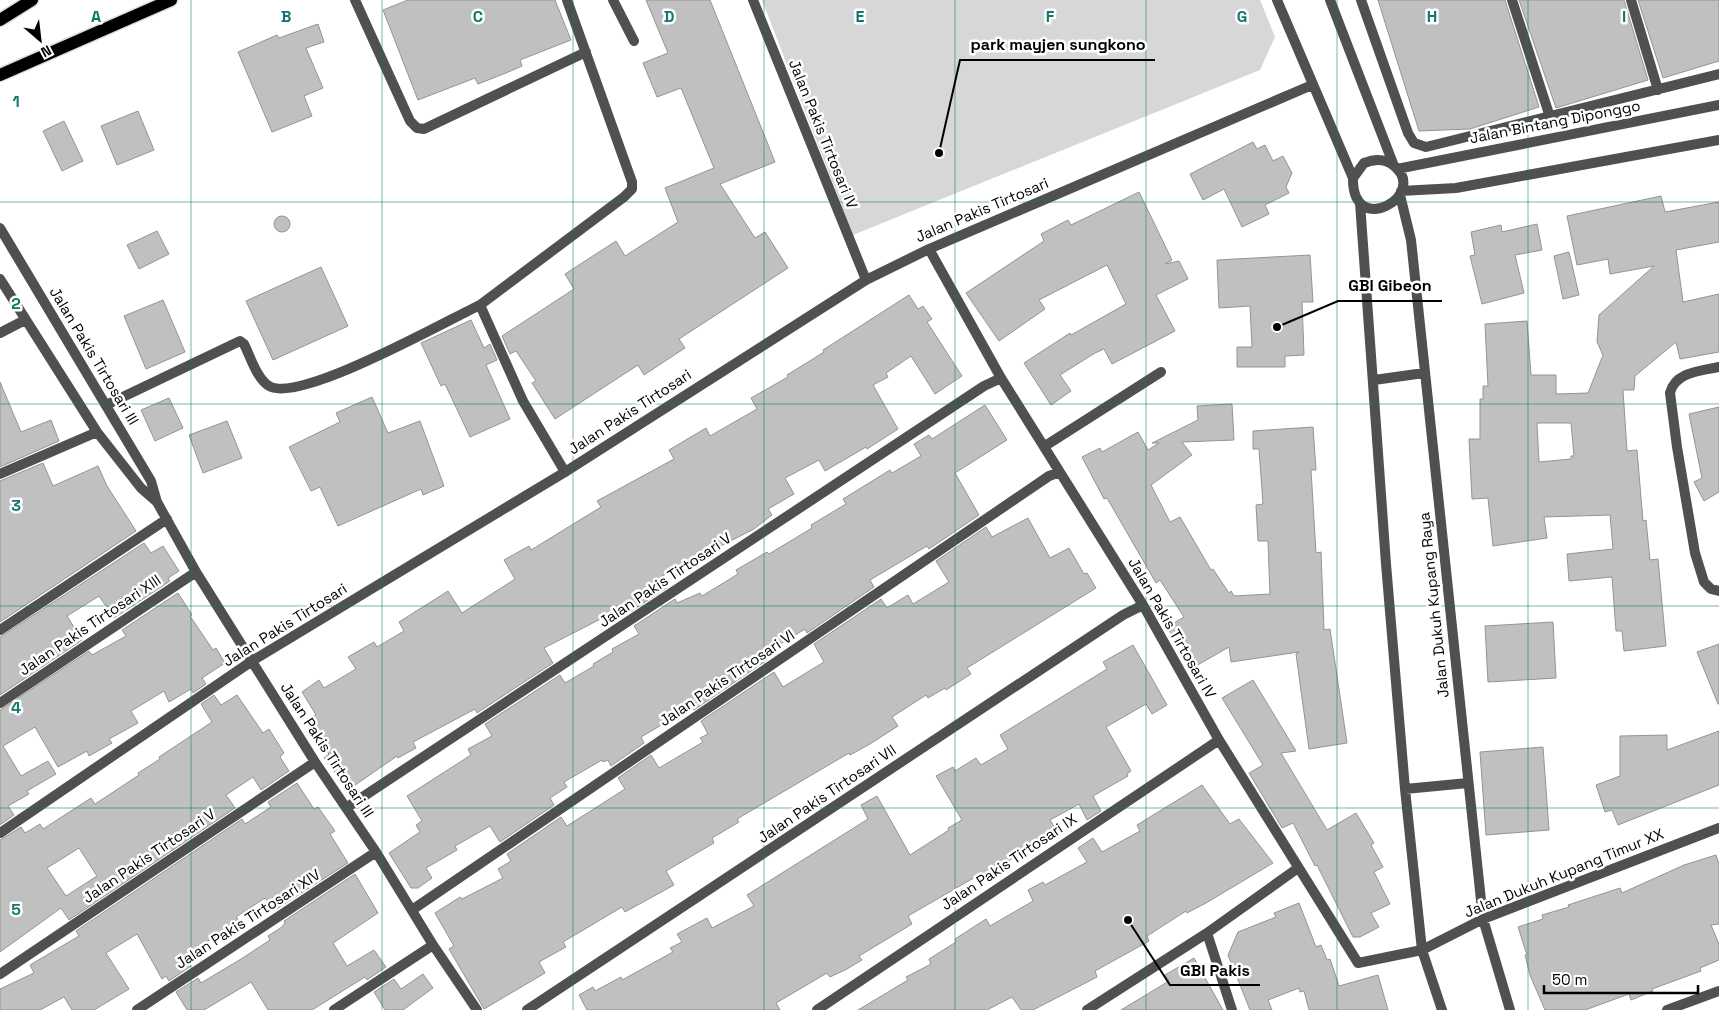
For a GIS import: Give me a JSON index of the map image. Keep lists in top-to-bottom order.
{
  "streets": {
    "street": [
      "Jalan Bintang Diponggo",
      "Jalan Pakis Tirtosari IV",
      "Jalan Pakis Tirtosari",
      "Jalan Pakis Tirtosari III",
      "Jalan Pakis Tirtosari V",
      "Jalan Dukuh Kupang Raya",
      "Jalan Pakis Tirtosari XIII",
      "Jalan Pakis Tirtosari VI",
      "Jalan Pakis Tirtosari VII",
      "Jalan Pakis Tirtosari IX",
      "Jalan Dukuh Kupang Timur XX",
      "Jalan Pakis Tirtosari XIV"
    ]
  },
  "crossings": [
    ["Jalan Bintang Diponggo", "Jalan Dukuh Kupang Raya"],
    ["Jalan Pakis Tirtosari IV", "Jalan Pakis Tirtosari"],
    ["Jalan Pakis Tirtosari IV", "Jalan Pakis Tirtosari V"],
    ["Jalan Pakis Tirtosari IV", "Jalan Pakis Tirtosari VI"],
    ["Jalan Pakis Tirtosari IV", "Jalan Pakis Tirtosari VII"],
    ["Jalan Pakis Tirtosari IV", "Jalan Pakis Tirtosari IX"],
    ["Jalan Pakis Tirtosari IV", "Jalan Dukuh Kupang Timur XX"],
    ["Jalan Pakis Tirtosari", "Jalan Pakis Tirtosari III"],
    ["Jalan Pakis Tirtosari III", "Jalan Pakis Tirtosari V"],
    ["Jalan Pakis Tirtosari III", "Jalan Pakis Tirtosari XIII"],
    ["Jalan Pakis Tirtosari III", "Jalan Pakis Tirtosari VI"],
    ["Jalan Pakis Tirtosari III", "Jalan Pakis Tirtosari XIV"],
    ["Jalan Dukuh Kupang Raya", "Jalan Dukuh Kupang Timur XX"]
  ],
  "places": ["park mayjen sungkono", "GBI Gibeon", "GBI Pakis"],
  "scale_bar": "50 m",
  "north": "bottom right",
  "grid": {
    "columns": [
      "A",
      "B",
      "C",
      "D",
      "E",
      "F",
      "G",
      "H",
      "I"
    ],
    "rows": [
      "1",
      "2",
      "3",
      "4",
      "5"
    ]
  }
}
